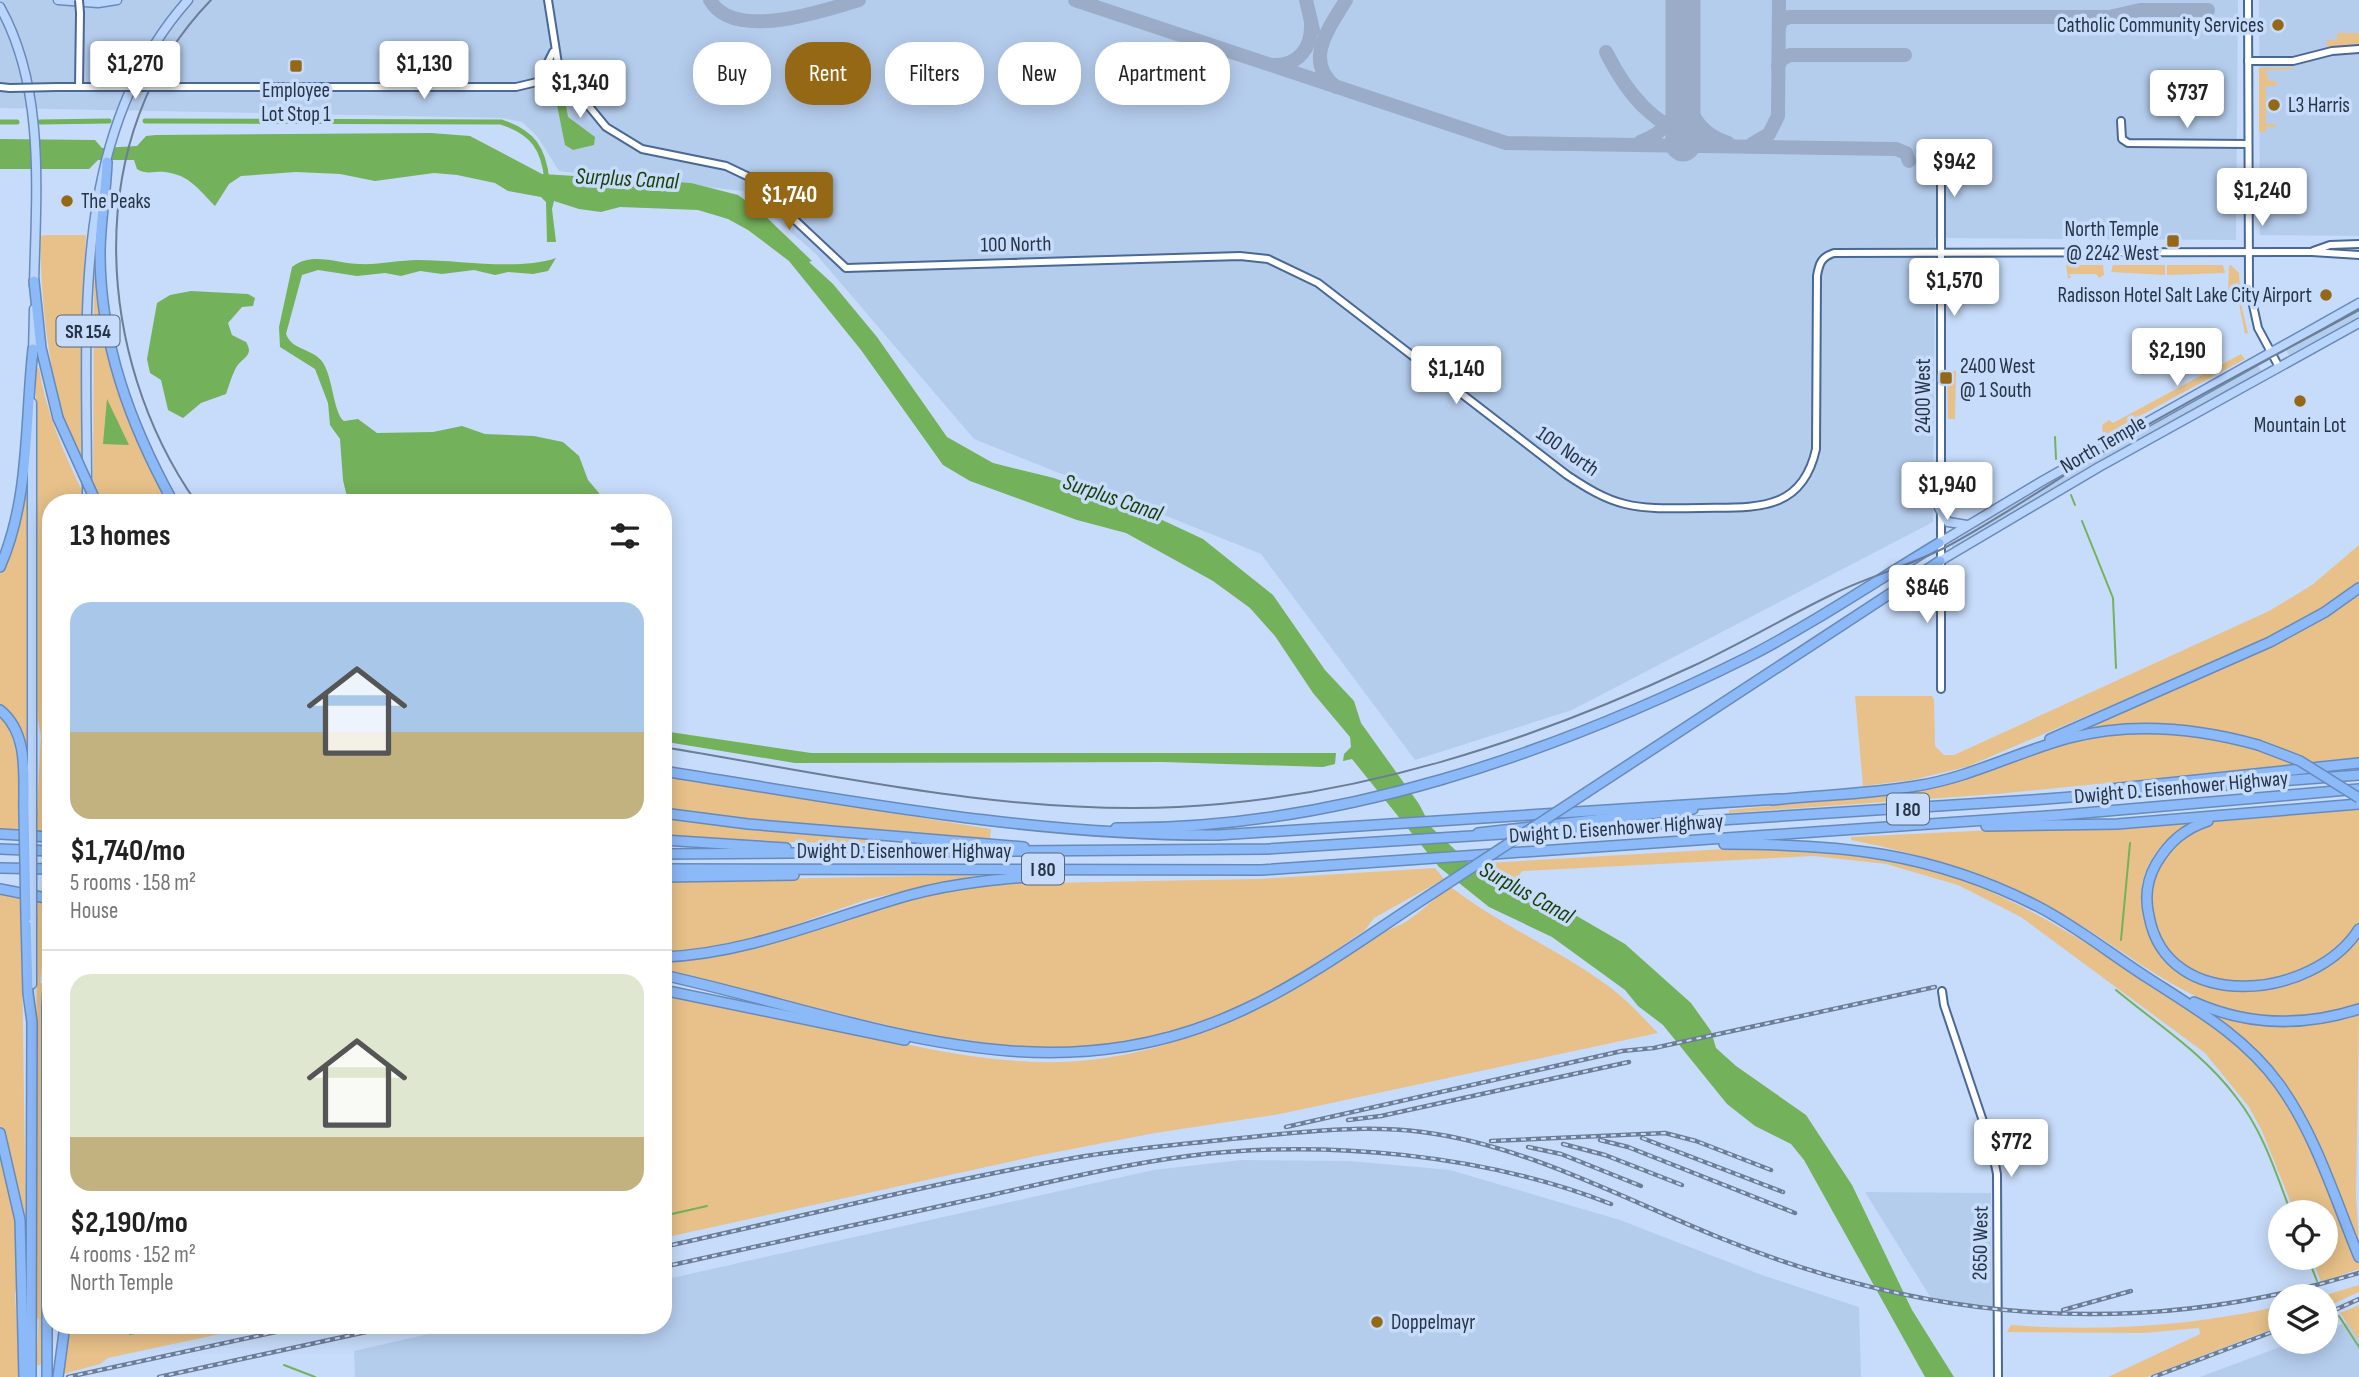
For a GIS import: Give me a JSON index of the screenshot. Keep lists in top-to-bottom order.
{
  "streets": {
    "highway": ["Dwight D. Eisenhower Highway", "I 80"],
    "main road": ["SR 154", "North Temple"],
    "street": ["100 North", "2400 West", "2650 West"]
  },
  "crossings": [
    ["100 North", "2400 West"],
    ["2400 West", "North Temple"]
  ],
  "water": ["Surplus Canal"],
  "places": {
    "other": [
      "Catholic Community Services",
      "L3 Harris",
      "The Peaks",
      "Radisson Hotel Salt Lake City Airport",
      "Mountain Lot",
      "Doppelmayr"
    ],
    "transit": ["Employee Lot Stop 1", "North Temple @ 2242 West", "2400 West @ 1 South"]
  },
  "page": {
    "price": [
      "$1,270",
      "$1,130",
      "$1,340",
      "$737",
      "$942",
      "$1,240",
      "$1,740",
      "$1,570",
      "$2,190",
      "$1,140",
      "$1,940",
      "$846",
      "$772"
    ],
    "chip": [
      "Buy",
      "Rent",
      "Filters",
      "New",
      "Apartment"
    ],
    "heading": "13 homes",
    "list": [
      {
        "name": "$1,740/mo",
        "note": "5 rooms · 158 m² · House"
      },
      {
        "name": "$2,190/mo",
        "note": "4 rooms · 152 m² · North Temple"
      }
    ]
  }
}
